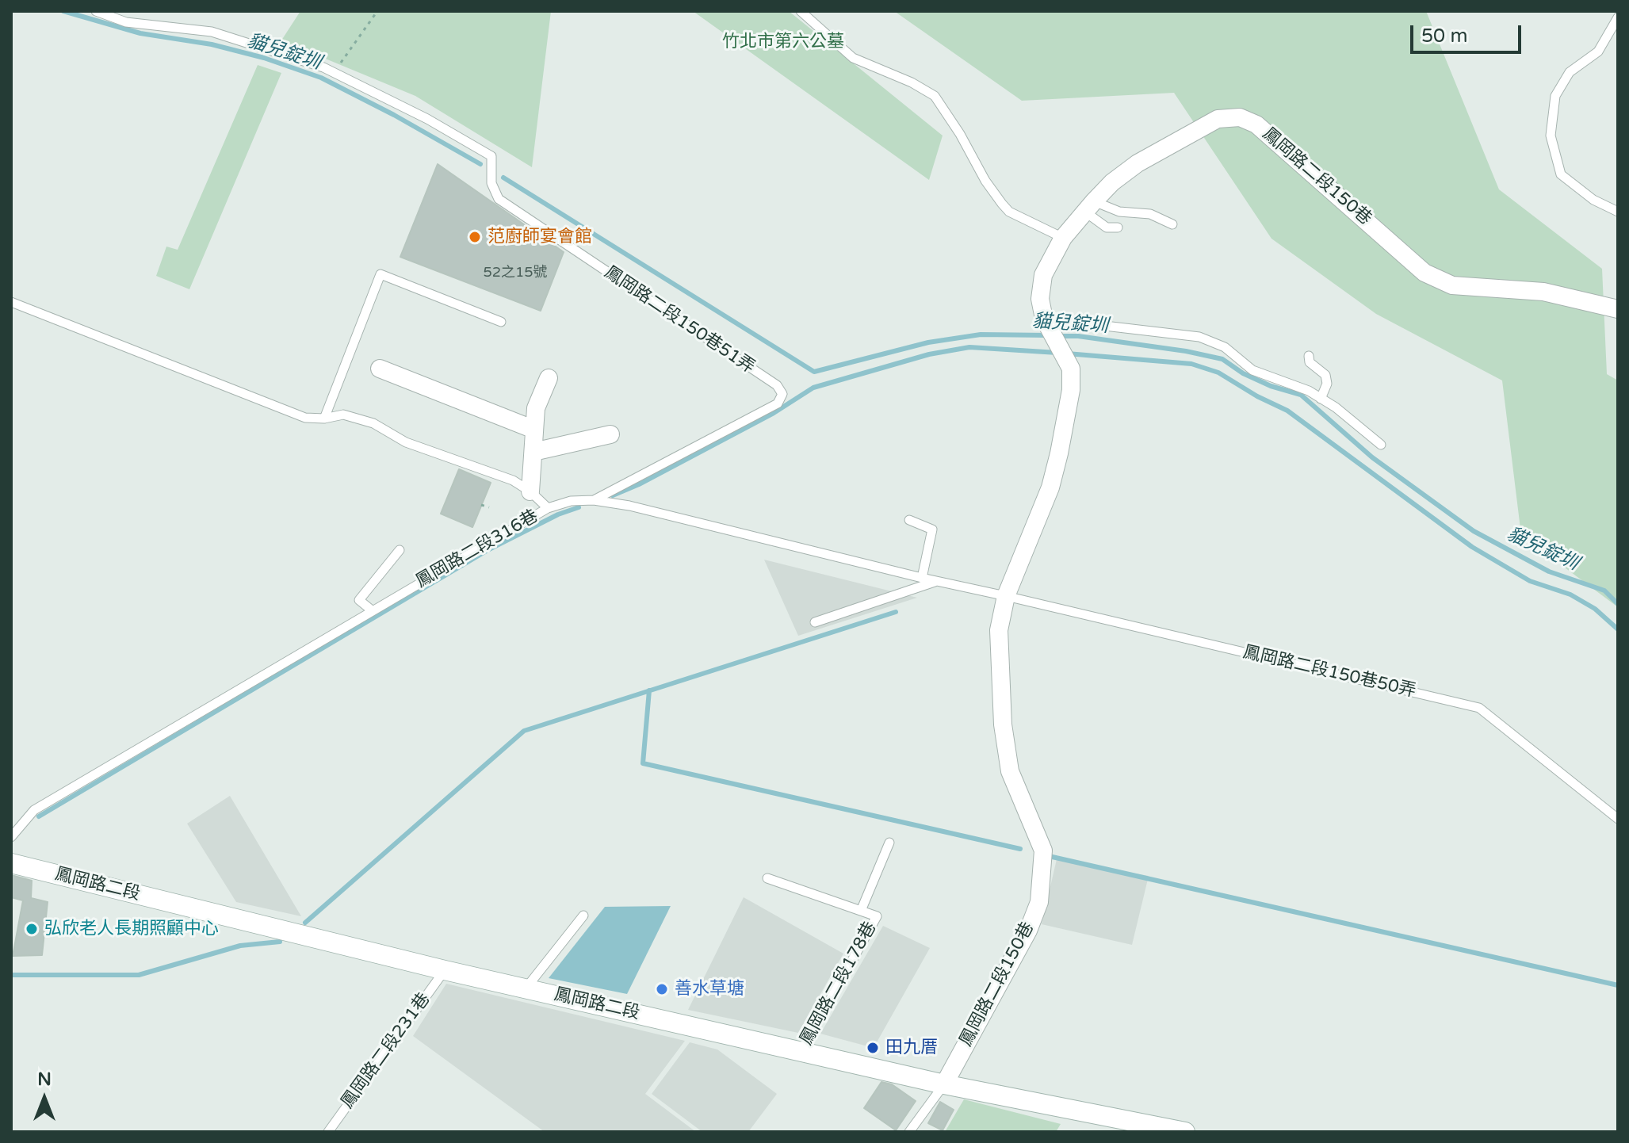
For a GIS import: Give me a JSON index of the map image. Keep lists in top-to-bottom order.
{
  "streets": {
    "street": ["鳳岡路二段150巷", "鳳岡路二段"],
    "lane": [
      "鳳岡路二段150巷51弄",
      "鳳岡路二段316巷",
      "鳳岡路二段150巷50弄",
      "鳳岡路二段178巷",
      "鳳岡路二段231巷"
    ]
  },
  "crossings": [
    ["鳳岡路二段150巷", "鳳岡路二段150巷51弄"],
    ["鳳岡路二段150巷", "鳳岡路二段150巷50弄"],
    ["鳳岡路二段150巷", "鳳岡路二段"],
    ["鳳岡路二段150巷51弄", "鳳岡路二段316巷"],
    ["鳳岡路二段150巷51弄", "鳳岡路二段150巷50弄"],
    ["鳳岡路二段", "鳳岡路二段178巷"],
    ["鳳岡路二段", "鳳岡路二段231巷"]
  ],
  "water": ["貓兒錠圳"],
  "parks": ["竹北市第六公墓"],
  "places": [
    "范廚師宴會館",
    "弘欣老人長期照顧中心",
    "善水草塘",
    "田九厝"
  ],
  "house_numbers": ["52之15號"],
  "scale_bar": "50 m",
  "north": "top"
}
